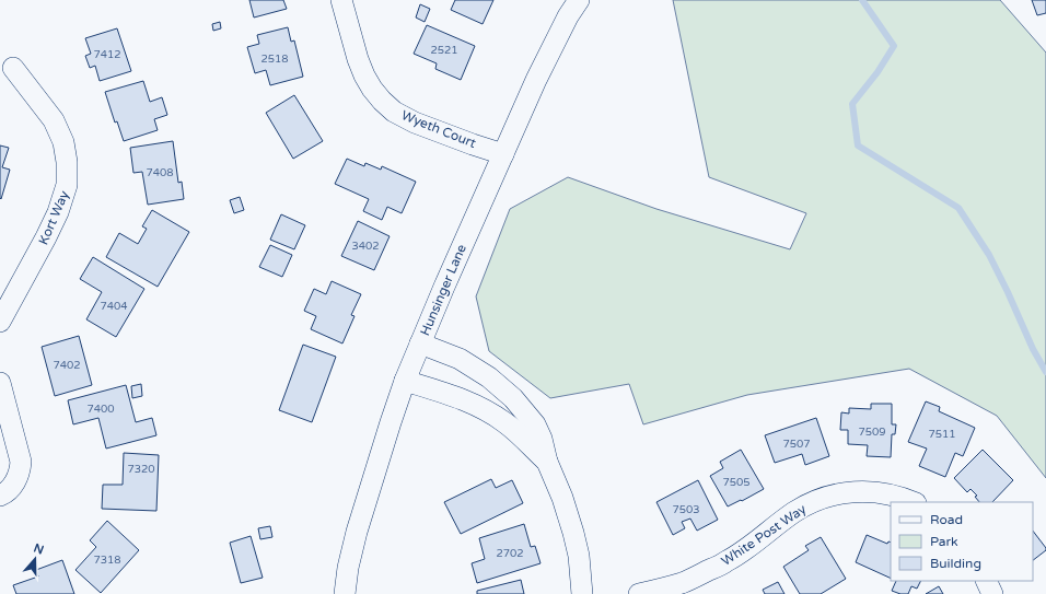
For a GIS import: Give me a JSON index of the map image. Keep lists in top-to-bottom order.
{
  "streets": {
    "street": [
      "Wyeth Court",
      "Kort Way",
      "Hunsinger Lane",
      "White Post Way"
    ]
  },
  "crossings": [
    ["Wyeth Court", "Hunsinger Lane"]
  ],
  "house_numbers": [
    "2521",
    "7412",
    "2518",
    "7408",
    "3402",
    "7404",
    "7402",
    "7400",
    "7509",
    "7511",
    "7507",
    "7320",
    "7505",
    "7503",
    "2702",
    "7318"
  ],
  "legend": ["Road", "Park", "Building"],
  "north": "top"
}
